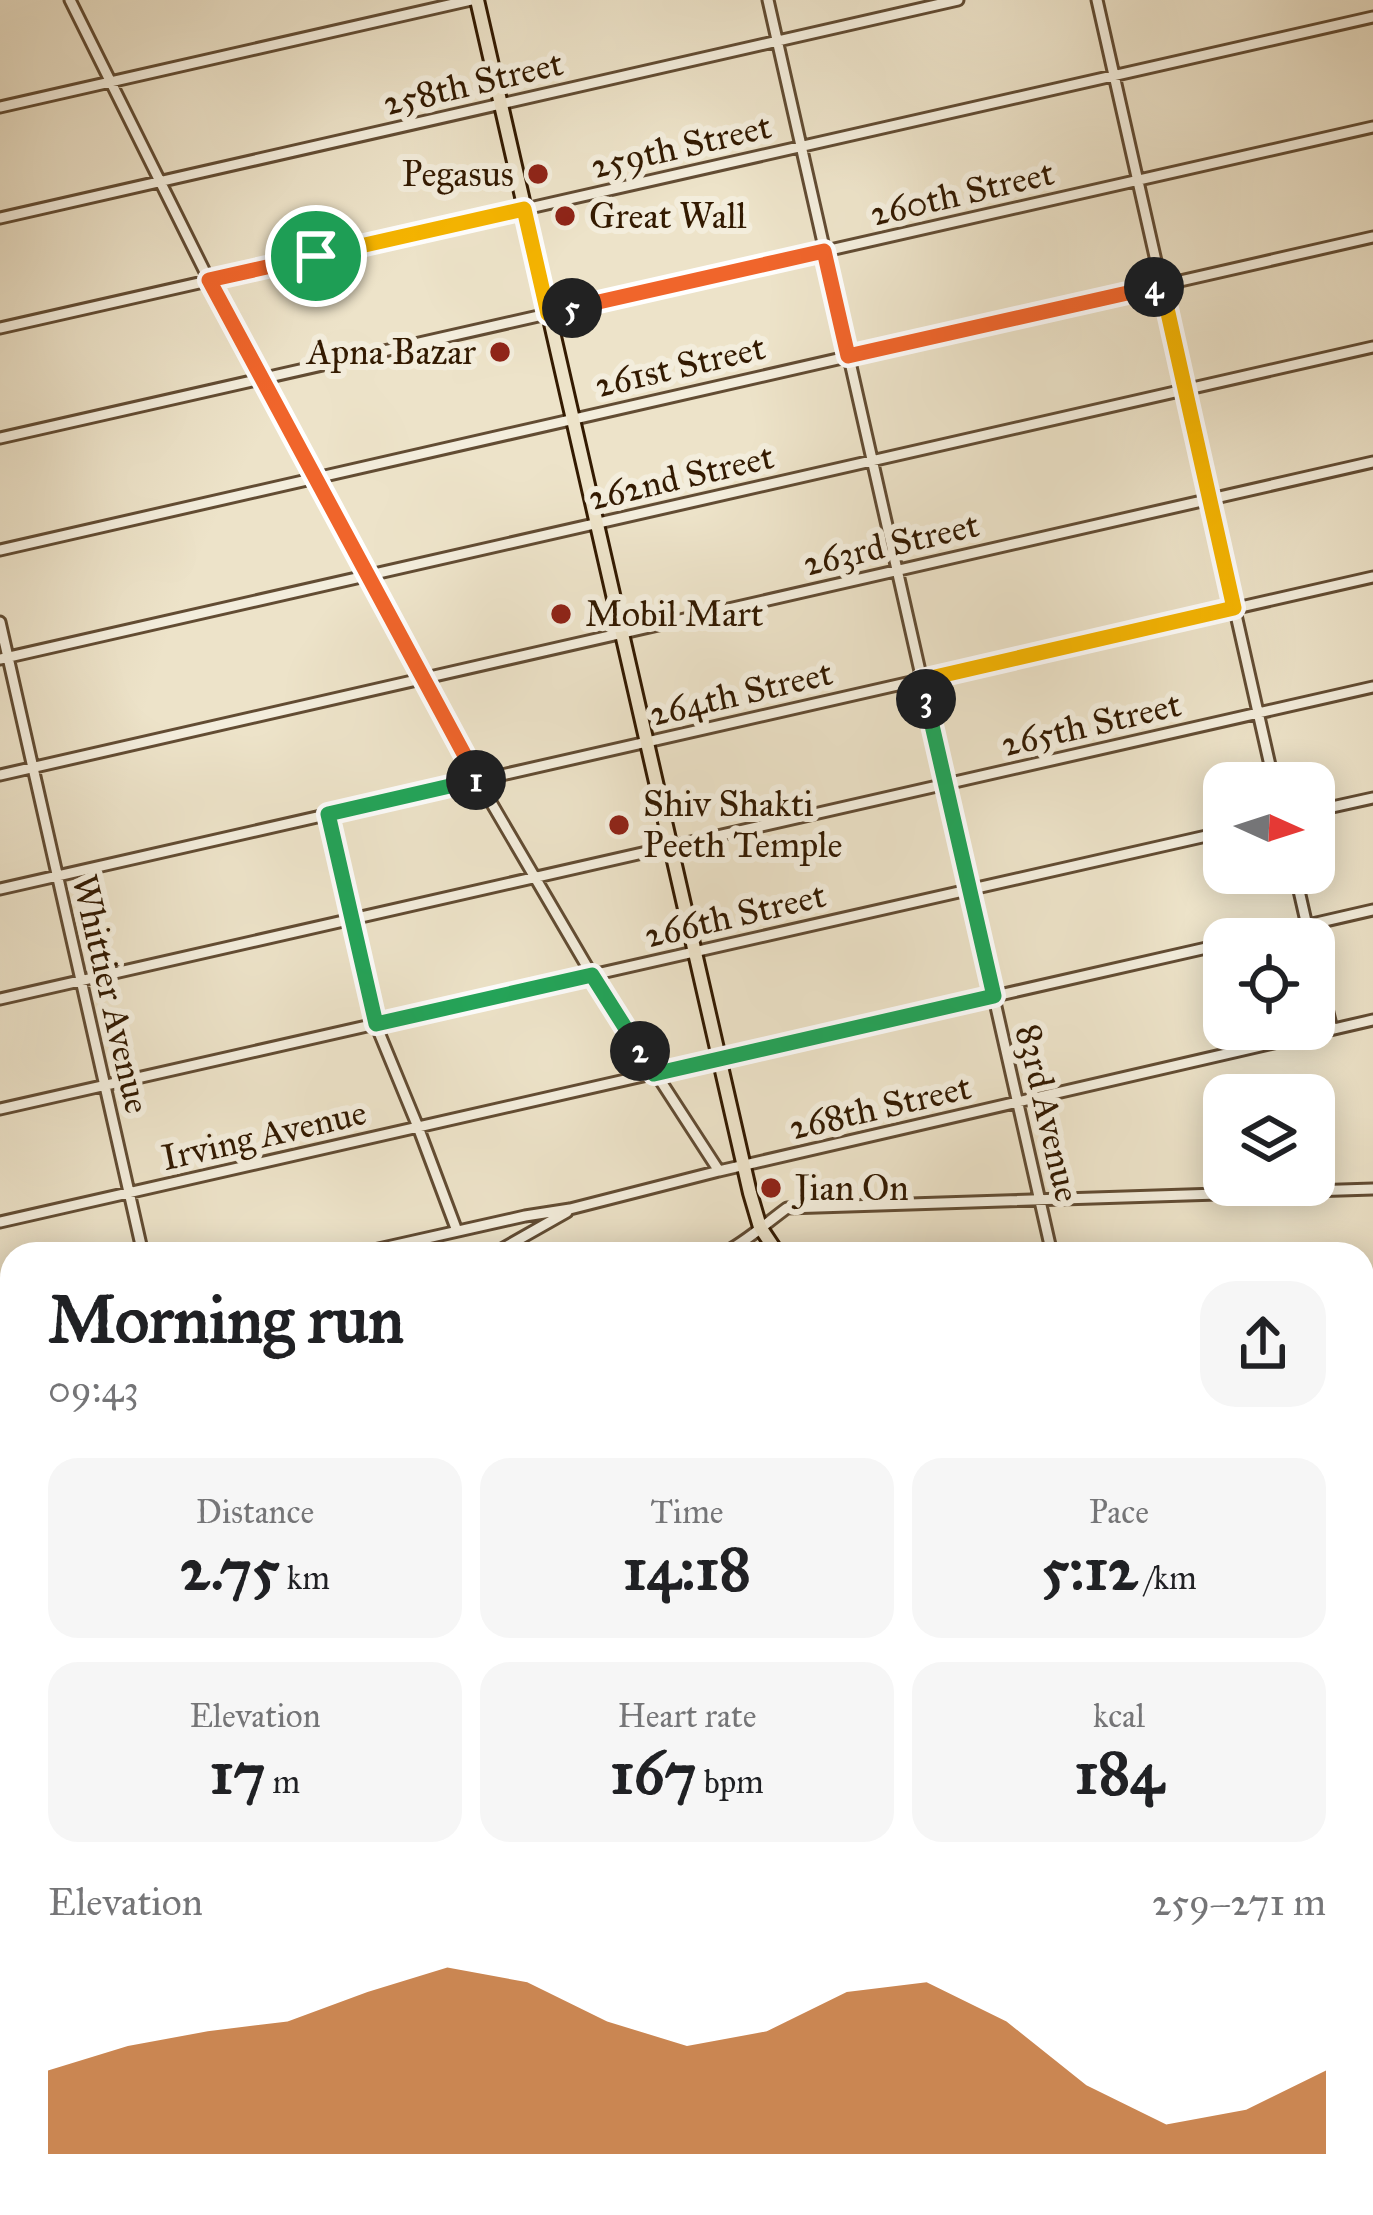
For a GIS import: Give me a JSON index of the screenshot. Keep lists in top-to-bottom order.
{
  "streets": {
    "street": [
      "258th Street",
      "259th Street",
      "260th Street",
      "261st Street",
      "262nd Street",
      "263rd Street",
      "264th Street",
      "265th Street",
      "266th Street",
      "Whittier Avenue",
      "268th Street",
      "83rd Avenue",
      "Irving Avenue"
    ]
  },
  "crossings": [
    ["258th Street", "83rd Avenue"],
    ["259th Street", "83rd Avenue"],
    ["260th Street", "83rd Avenue"],
    ["261st Street", "83rd Avenue"],
    ["262nd Street", "Whittier Avenue"],
    ["262nd Street", "83rd Avenue"],
    ["263rd Street", "Whittier Avenue"],
    ["263rd Street", "83rd Avenue"],
    ["264th Street", "Whittier Avenue"],
    ["264th Street", "83rd Avenue"],
    ["265th Street", "Whittier Avenue"],
    ["265th Street", "83rd Avenue"],
    ["266th Street", "Whittier Avenue"],
    ["266th Street", "83rd Avenue"],
    ["Whittier Avenue", "Irving Avenue"],
    ["268th Street", "83rd Avenue"],
    ["83rd Avenue", "Irving Avenue"]
  ],
  "places": [
    "Pegasus",
    "Great Wall",
    "Apna Bazar",
    "Mobil Mart",
    "Shiv Shakti Peeth Temple",
    "Jian On"
  ],
  "north": "right",
  "page": {
    "pins": [
      "4",
      "5",
      "3",
      "1",
      "2"
    ],
    "heading": ["Morning run", "09:43"],
    "stats": [
      ["Distance", "2.75 km"],
      ["Time", "14:18"],
      ["Pace", "5:12 /km"],
      ["Elevation", "17 m"],
      ["Heart rate", "167 bpm"],
      ["kcal", "184"]
    ],
    "chart": ["Elevation", "259–271 m"]
  }
}
